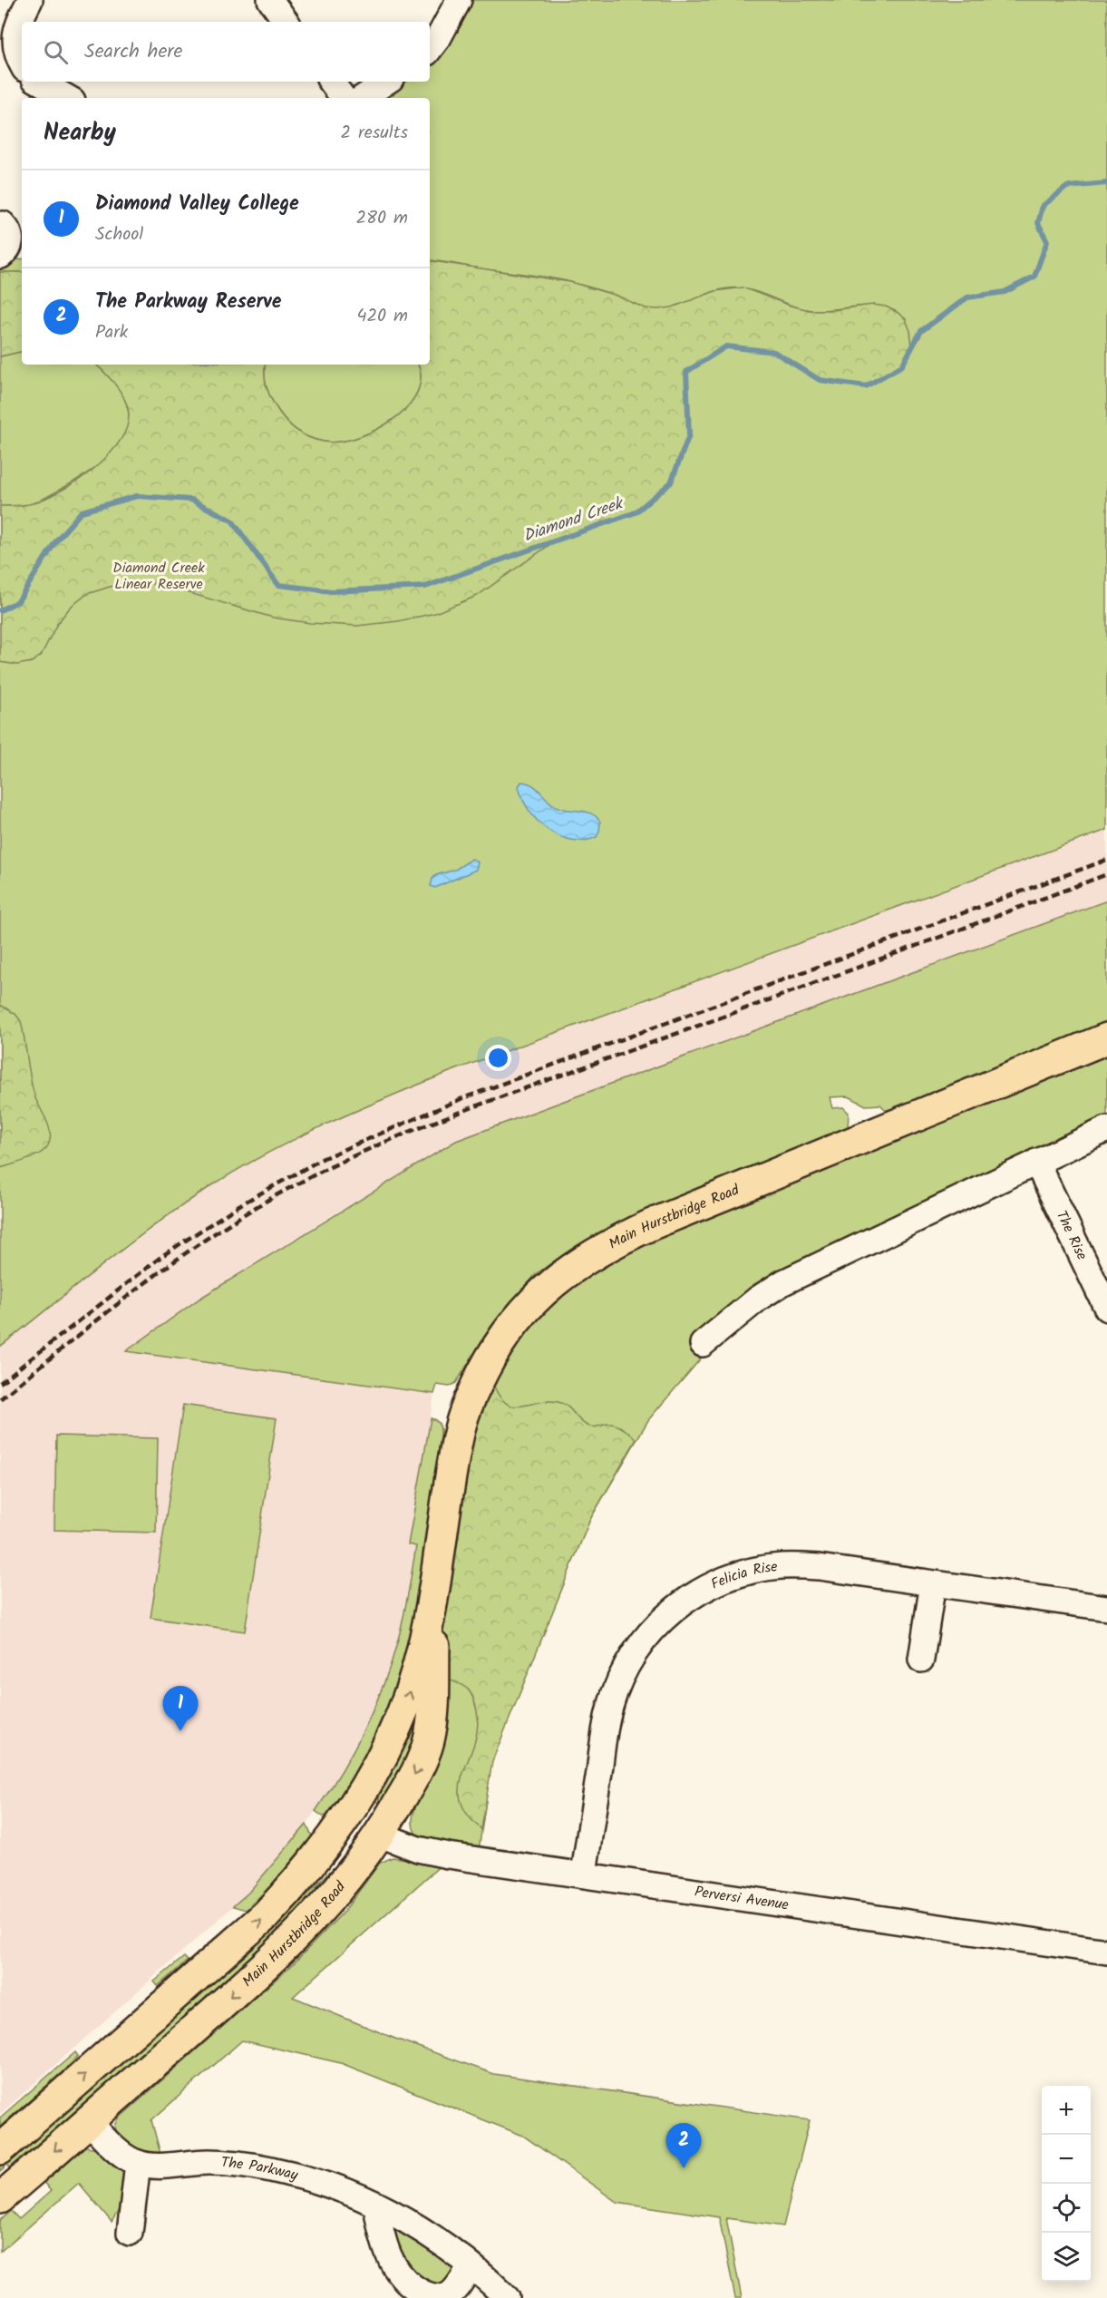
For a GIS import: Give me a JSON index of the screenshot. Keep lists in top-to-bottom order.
{
  "streets": {
    "main road": ["Main Hurstbridge Road"],
    "street": [
      "The Rise",
      "Felicia Rise",
      "Perversi Avenue",
      "The Parkway"
    ]
  },
  "crossings": [
    ["Main Hurstbridge Road", "Perversi Avenue"],
    ["Main Hurstbridge Road", "The Parkway"],
    ["Felicia Rise", "Perversi Avenue"]
  ],
  "water": ["Diamond Creek"],
  "parks": ["Diamond Creek Linear Reserve"],
  "page": {
    "search": "Search here",
    "heading": ["Nearby", "2 results"],
    "list": [
      {
        "mark": "1",
        "name": "Diamond Valley College",
        "note": "School",
        "value": "280 m"
      },
      {
        "mark": "2",
        "name": "The Parkway Reserve",
        "note": "Park",
        "value": "420 m"
      }
    ],
    "pins": ["1", "2"],
    "map_buttons": ["+", "−"]
  }
}
